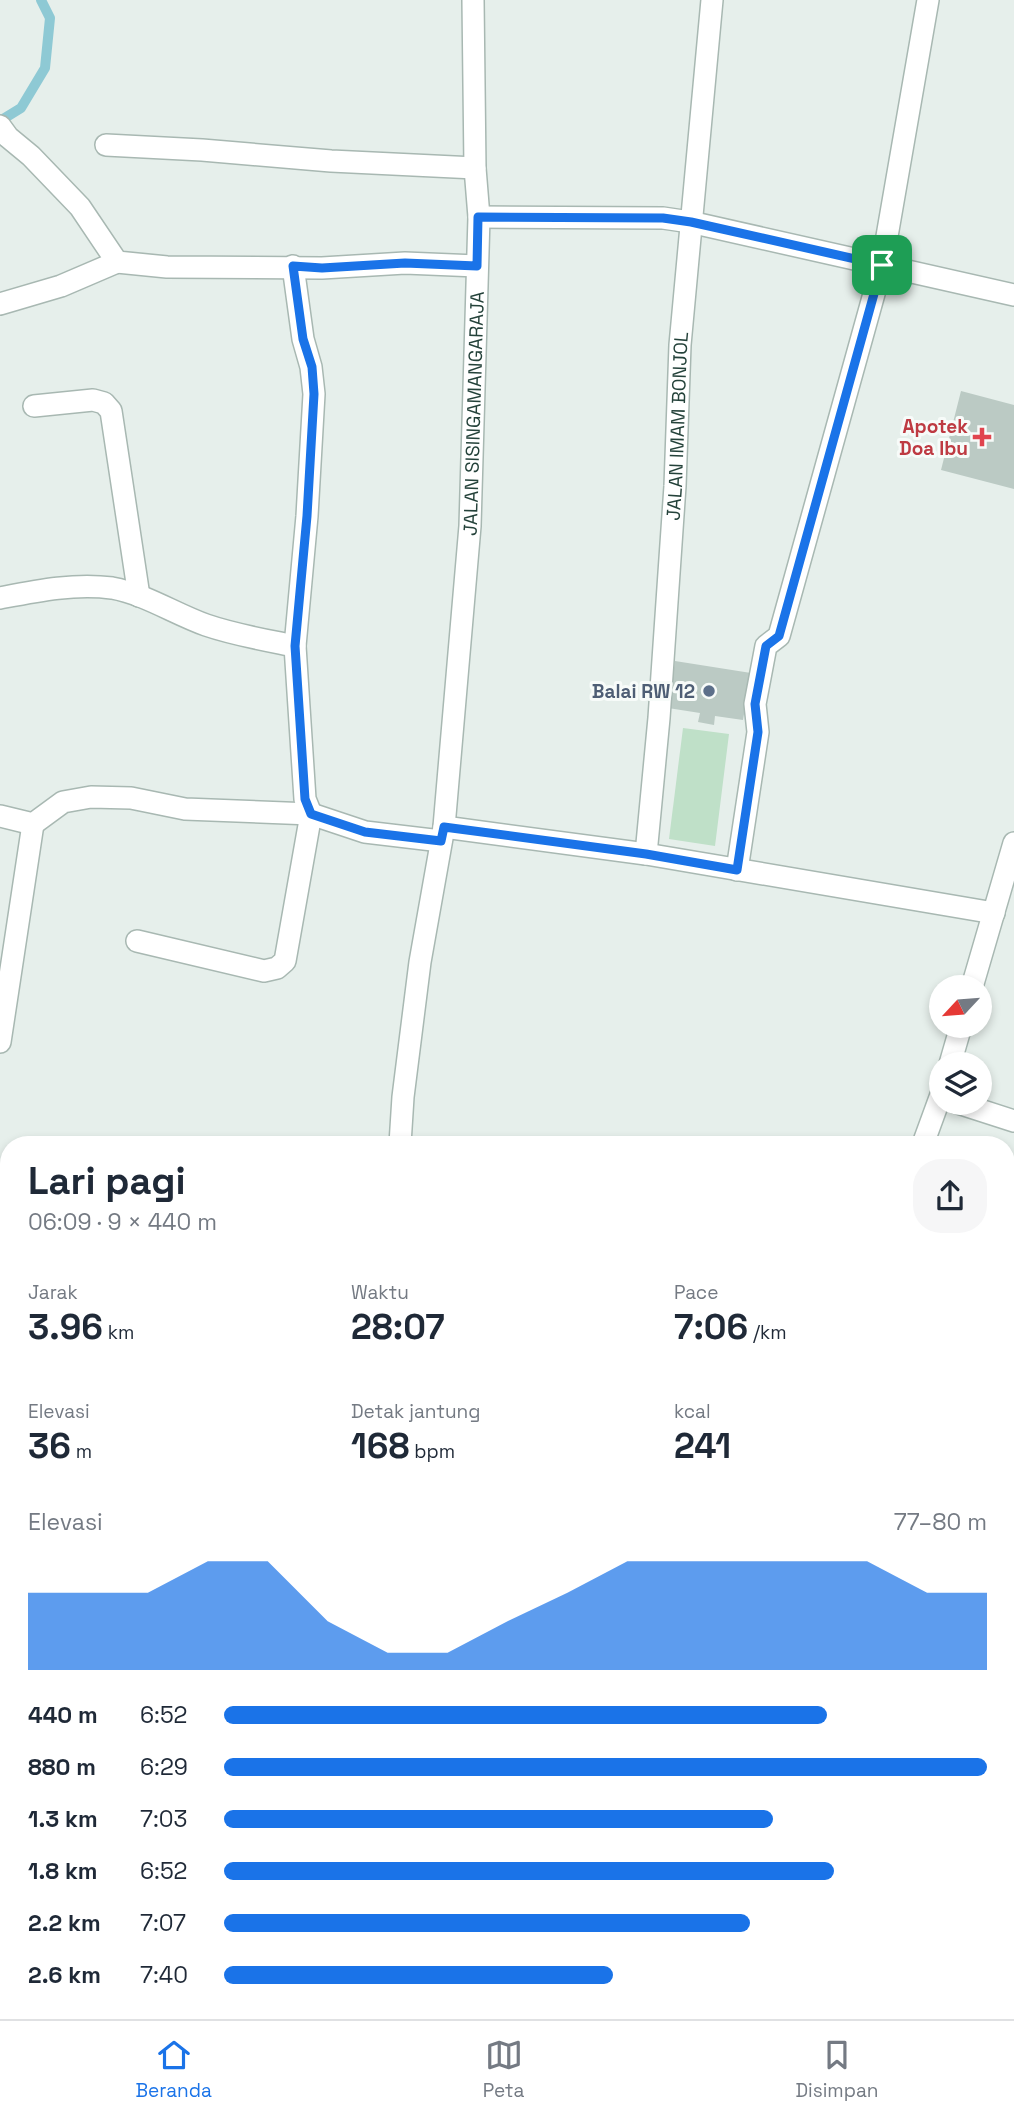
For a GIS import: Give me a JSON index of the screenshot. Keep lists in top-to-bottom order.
{
  "streets": {
    "street": ["JALAN SISINGAMANGARAJA", "JALAN IMAM BONJOL"]
  },
  "places": {
    "health": ["Apotek Doa Ibu"],
    "other": ["Balai RW 12"]
  },
  "north": "bottom left",
  "page": {
    "heading": ["Lari pagi", "06:09 · 9 × 440 m"],
    "stats": [
      ["Jarak", "3.96 km"],
      ["Waktu", "28:07"],
      ["Pace", "7:06 /km"],
      ["Elevasi", "36 m"],
      ["Detak jantung", "168 bpm"],
      ["kcal", "241"]
    ],
    "chart": ["Elevasi", "77–80 m"],
    "list": [
      {
        "name": "440 m",
        "note": "6:52"
      },
      {
        "name": "880 m",
        "note": "6:29"
      },
      {
        "name": "1.3 km",
        "note": "7:03"
      },
      {
        "name": "1.8 km",
        "note": "6:52"
      },
      {
        "name": "2.2 km",
        "note": "7:07"
      },
      {
        "name": "2.6 km",
        "note": "7:40"
      }
    ],
    "tabs": ["Beranda", "Peta", "Disimpan"]
  }
}
